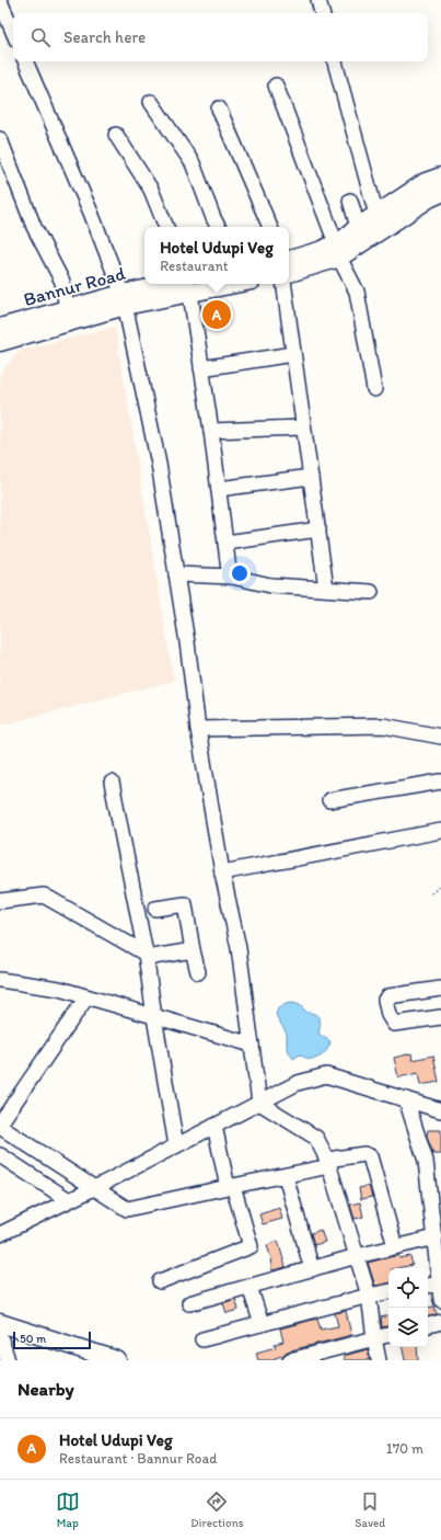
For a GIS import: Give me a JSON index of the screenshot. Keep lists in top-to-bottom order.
{
  "streets": {
    "main road": ["Bannur Road"]
  },
  "scale_bar": "50 m",
  "page": {
    "search": "Search here",
    "popup": ["Hotel Udupi Veg", "Restaurant"],
    "pins": "A",
    "scale": "50 m",
    "heading": "Nearby",
    "list": [
      {
        "mark": "A",
        "name": "Hotel Udupi Veg",
        "note": "Restaurant · Bannur Road",
        "value": "170 m"
      }
    ],
    "nav": ["Map", "Directions", "Saved"]
  }
}
